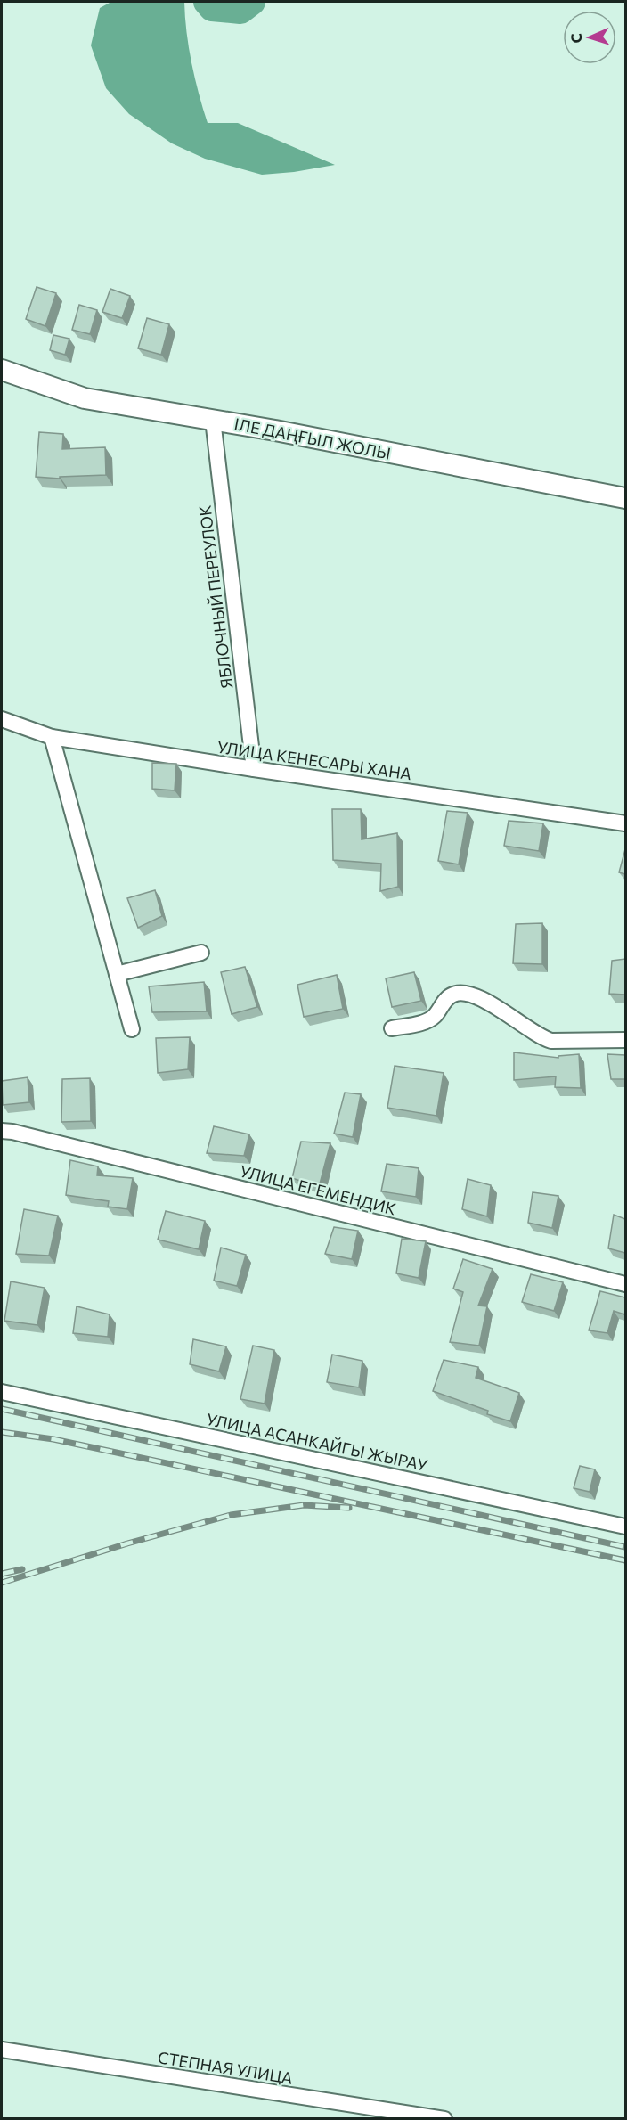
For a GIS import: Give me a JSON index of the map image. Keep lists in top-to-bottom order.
{
  "streets": {
    "main road": ["ІЛЕ ДАҢҒЫЛ ЖОЛЫ"],
    "street": [
      "ЯБЛОЧНЫЙ ПЕРЕУЛОК",
      "УЛИЦА КЕНЕСАРЫ ХАНА",
      "УЛИЦА ЕГЕМЕНДИК",
      "УЛИЦА АСАНКАЙГЫ ЖЫРАУ",
      "СТЕПНАЯ УЛИЦА"
    ]
  },
  "crossings": [
    ["ІЛЕ ДАҢҒЫЛ ЖОЛЫ", "ЯБЛОЧНЫЙ ПЕРЕУЛОК"],
    ["ЯБЛОЧНЫЙ ПЕРЕУЛОК", "УЛИЦА КЕНЕСАРЫ ХАНА"]
  ],
  "north": "left"
}
